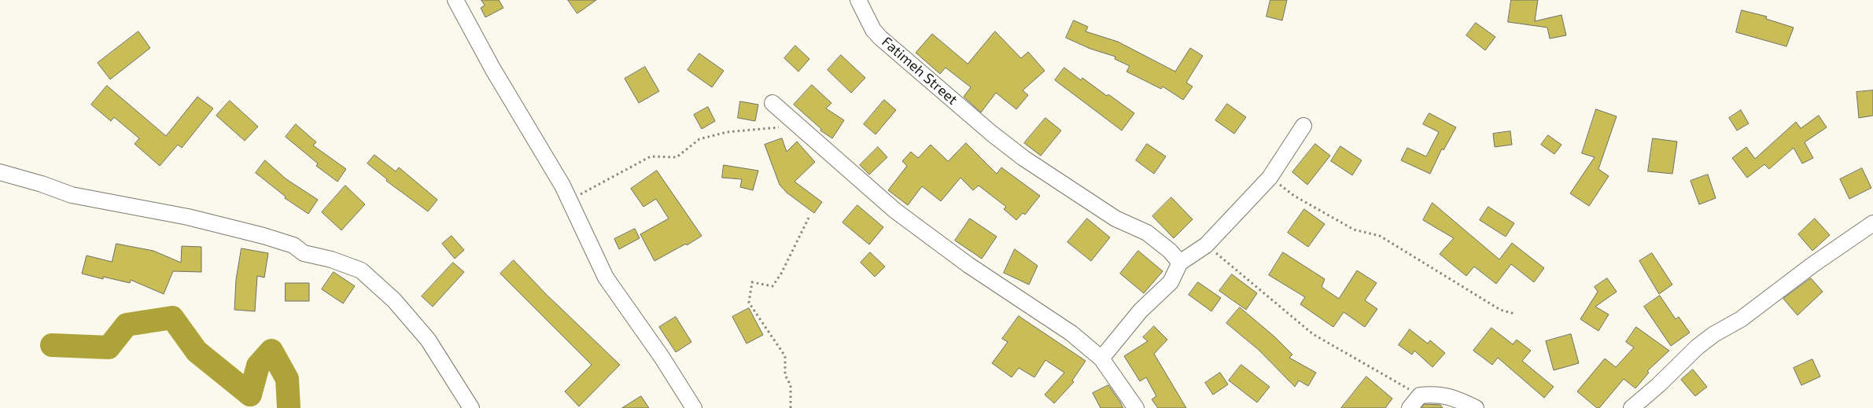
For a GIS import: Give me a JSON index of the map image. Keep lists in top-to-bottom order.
{
  "streets": {
    "street": ["Fatimeh Street"]
  }
}
